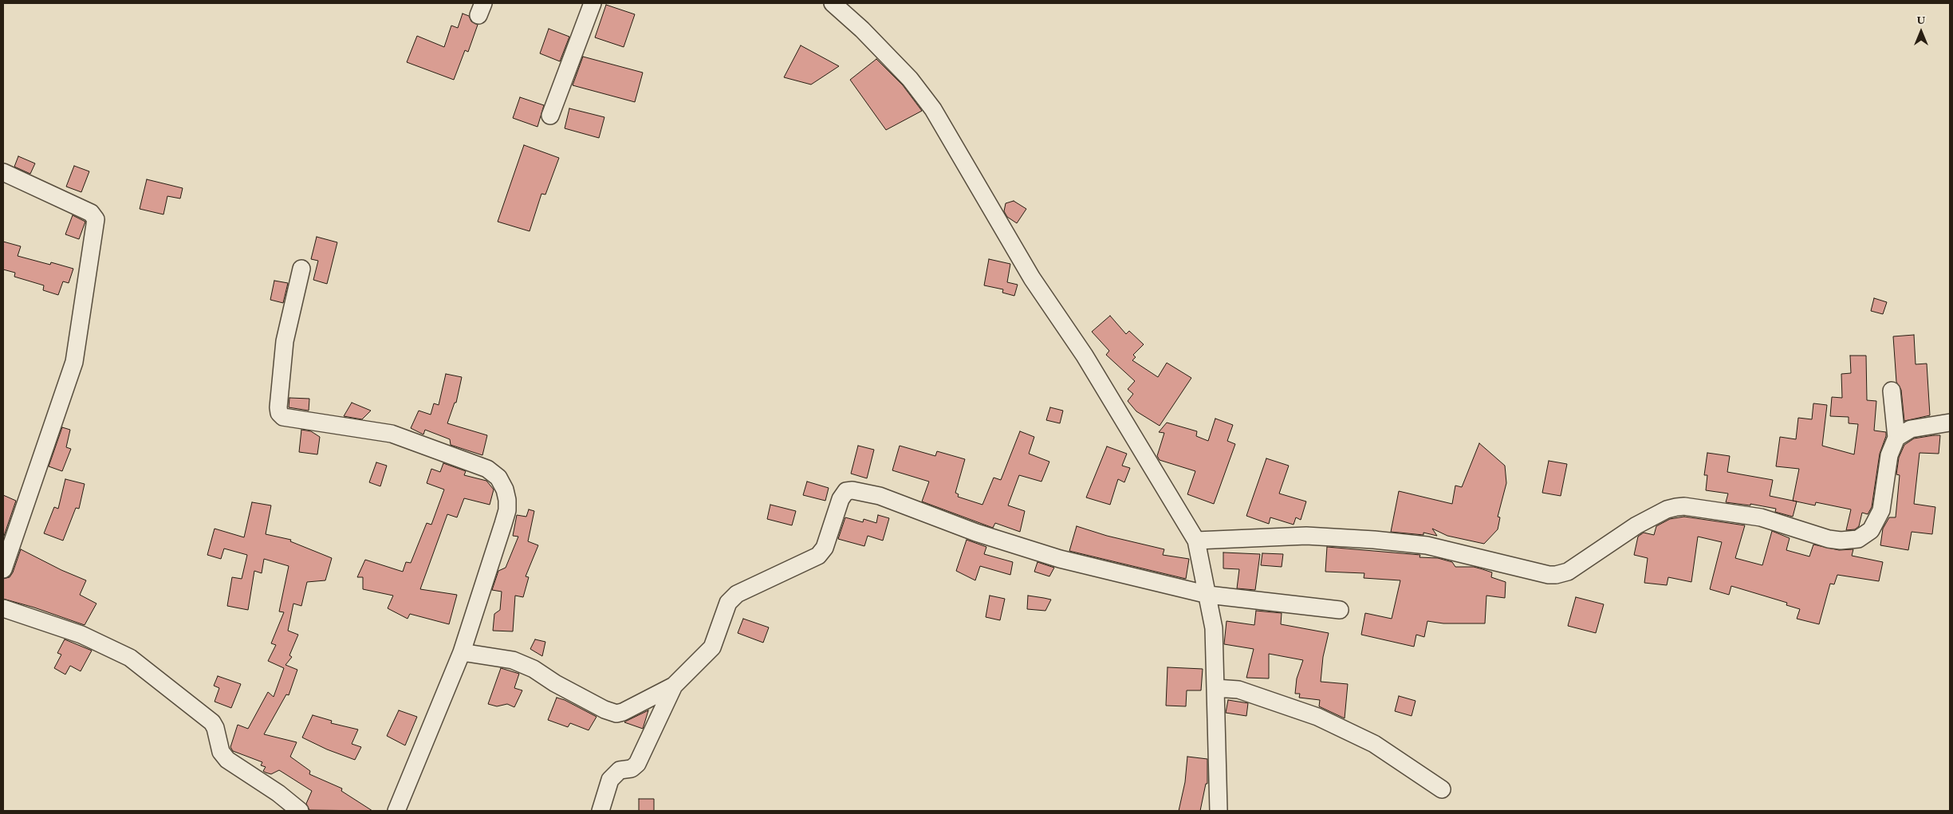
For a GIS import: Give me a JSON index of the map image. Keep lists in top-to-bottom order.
{
  "north": "top"
}
